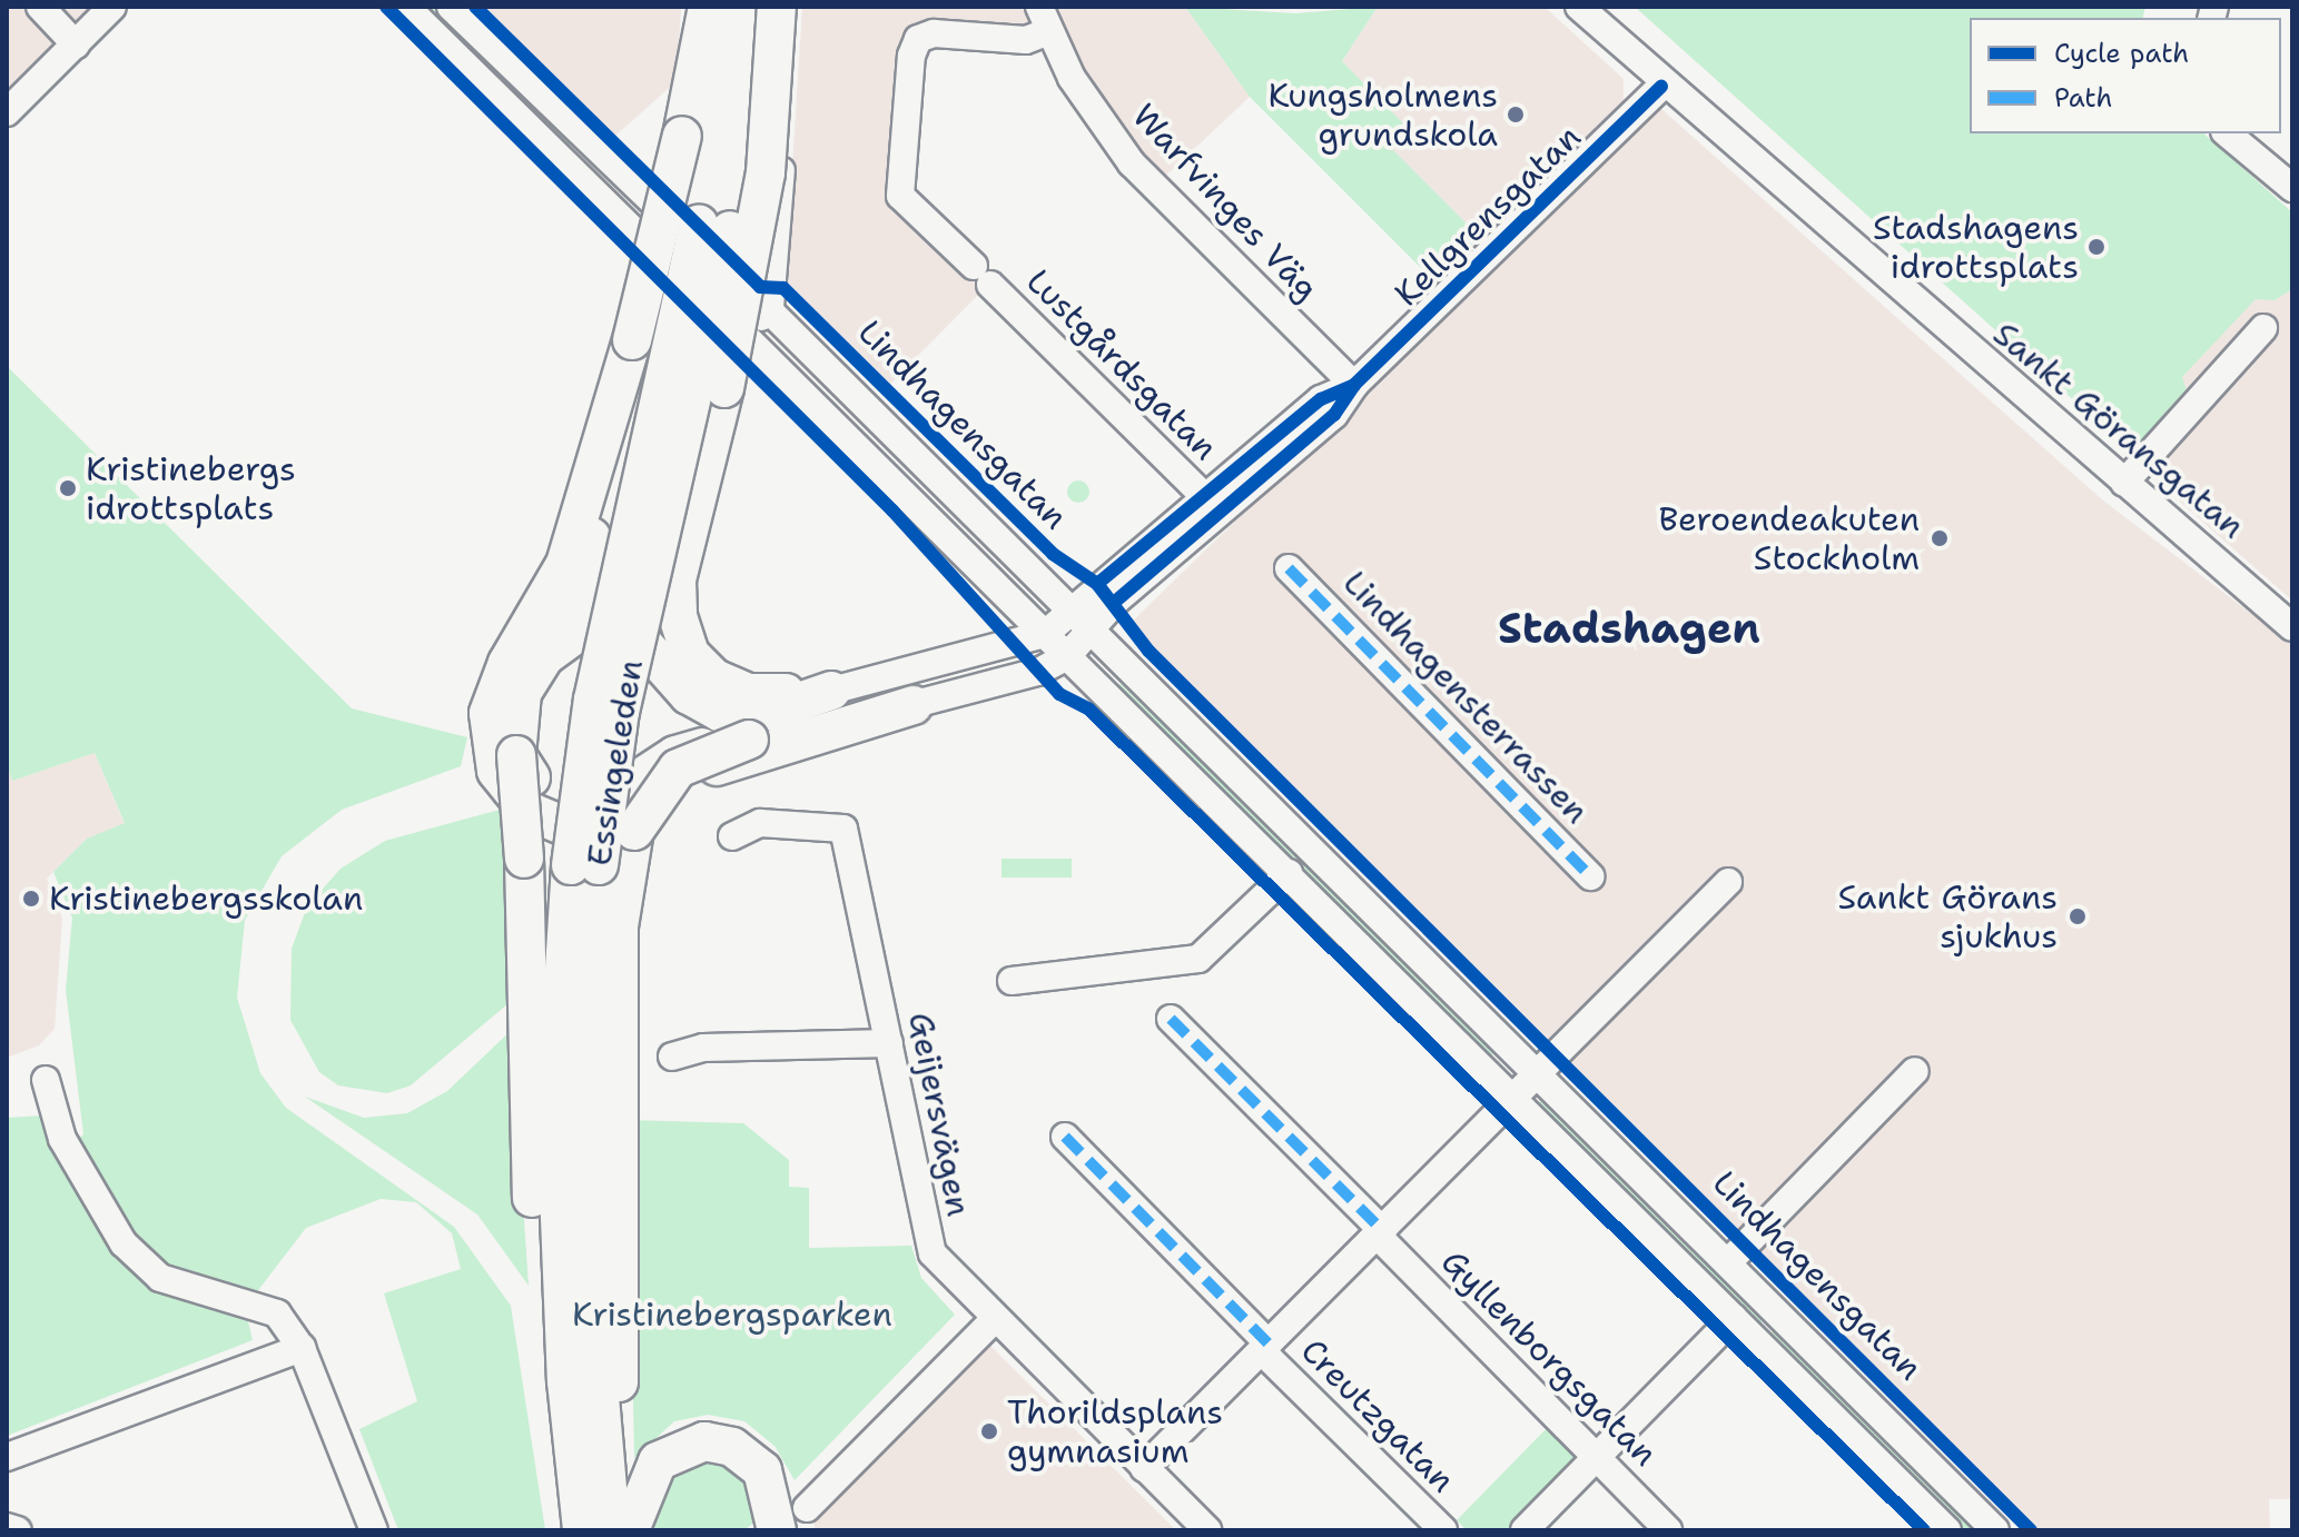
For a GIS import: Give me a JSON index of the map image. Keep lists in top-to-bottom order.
{
  "streets": {
    "highway": ["Essingeleden"],
    "street": [
      "Warfvinges Väg",
      "Kellgrensgatan",
      "Lustgårdsgatan",
      "Lindhagensgatan",
      "Sankt Göransgatan",
      "Lindhagensterrassen",
      "Geijersvägen",
      "Gyllenborgsgatan",
      "Creutzgatan"
    ]
  },
  "crossings": [
    ["Warfvinges Väg", "Kellgrensgatan"],
    ["Warfvinges Väg", "Lustgårdsgatan"],
    ["Kellgrensgatan", "Lustgårdsgatan"],
    ["Kellgrensgatan", "Lindhagensgatan"],
    ["Kellgrensgatan", "Sankt Göransgatan"]
  ],
  "districts": ["Stadshagen"],
  "parks": ["Kristinebergsparken"],
  "places": [
    "Kungsholmens grundskola",
    "Stadshagens idrottsplats",
    "Kristinebergs idrottsplats",
    "Beroendeakuten Stockholm",
    "Kristinebergsskolan",
    "Sankt Görans sjukhus",
    "Thorildsplans gymnasium"
  ],
  "legend": ["Cycle path", "Path"]
}
